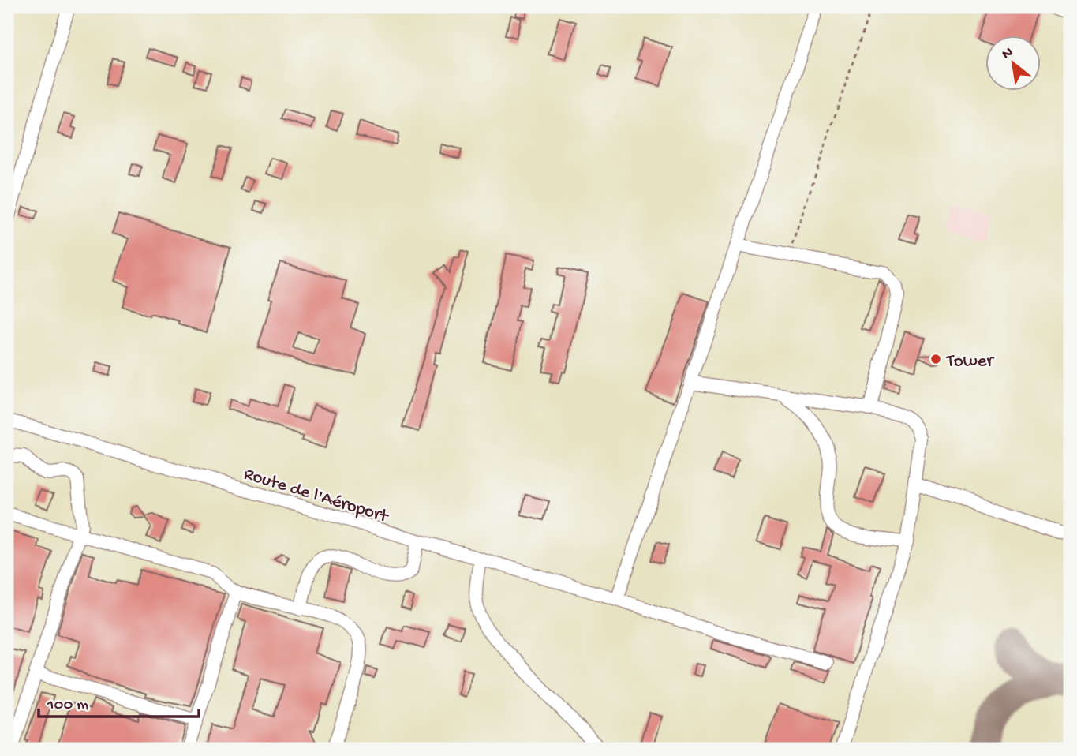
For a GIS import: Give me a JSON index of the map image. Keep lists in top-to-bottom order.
{
  "streets": {
    "street": ["Route de l'Aéroport"]
  },
  "places": ["Tower"],
  "scale_bar": "100 m",
  "north": "top left"
}
